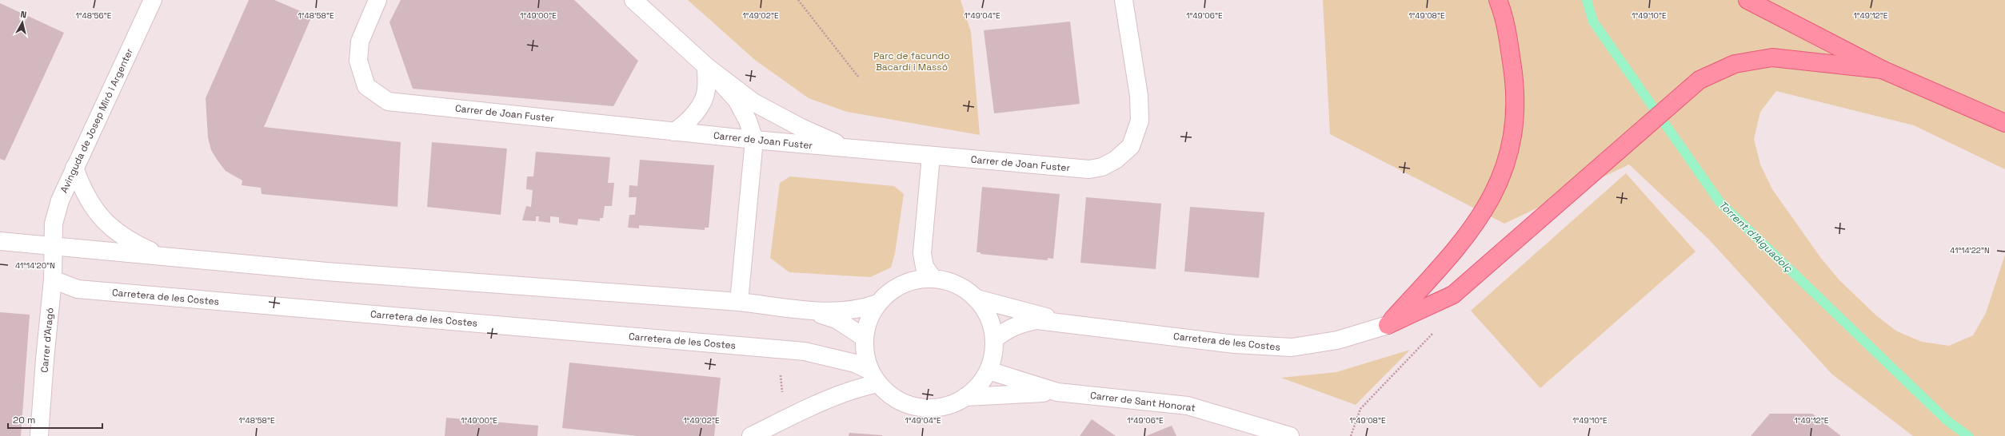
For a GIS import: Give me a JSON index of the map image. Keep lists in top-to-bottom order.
{
  "streets": {
    "street": [
      "Carrer de Joan Fuster",
      "Avinguda de Josep Miró i Argenter",
      "Carretera de les Costes",
      "Carrer d'Aragó",
      "Carrer de Sant Honorat"
    ]
  },
  "crossings": [
    ["Avinguda de Josep Miró i Argenter", "Carrer d'Aragó"],
    ["Carretera de les Costes", "Carrer d'Aragó"],
    ["Carretera de les Costes", "Carrer de Sant Honorat"]
  ],
  "water": ["Torrent d'Aiguadolç"],
  "parks": ["Parc de facundo Bacardí i Massó"],
  "scale_bar": "20 m",
  "north": "top",
  "coordinates": [
    "1°48'56\"E",
    "1°48'58\"E",
    "1°49'00\"E",
    "1°49'02\"E",
    "1°49'04\"E",
    "1°49'06\"E",
    "1°49'08\"E",
    "1°49'10\"E",
    "1°49'12\"E",
    "41°14'22\"N",
    "41°14'20\"N"
  ]
}
